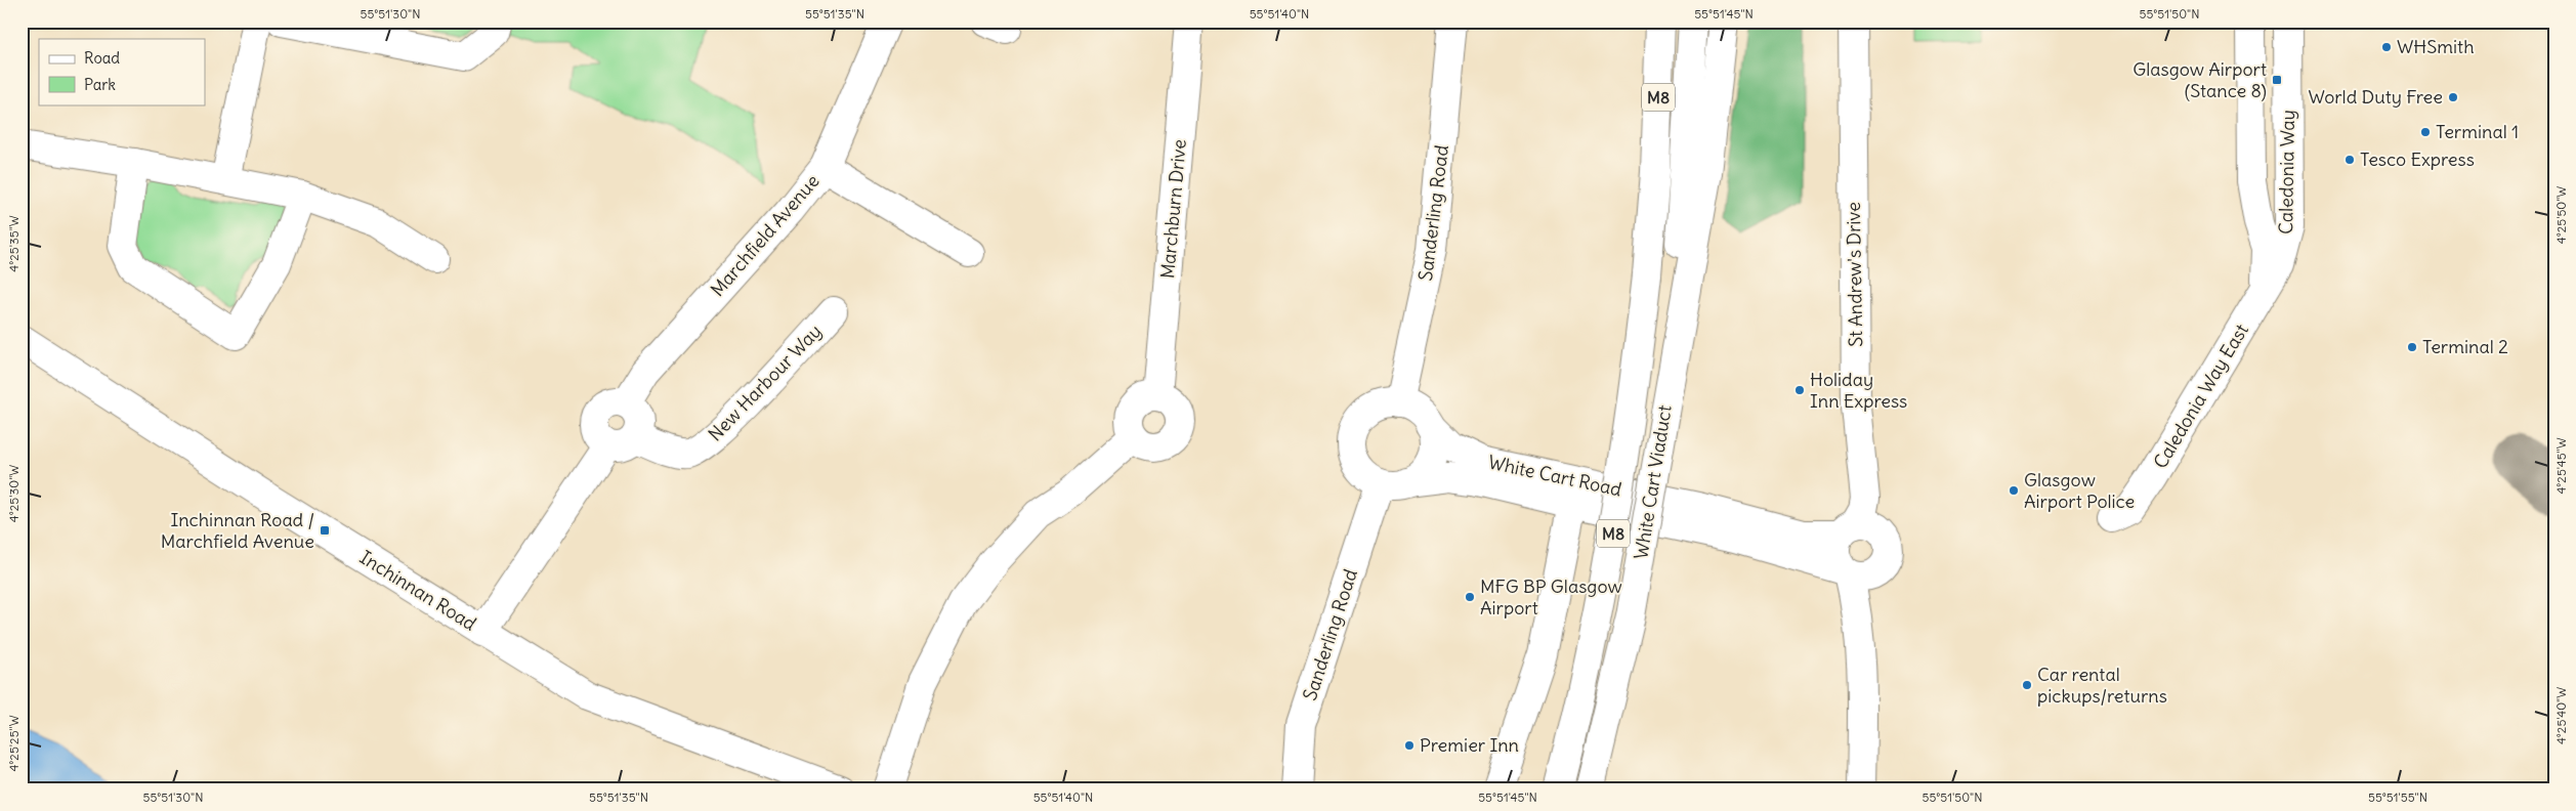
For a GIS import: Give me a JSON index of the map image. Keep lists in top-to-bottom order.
{
  "streets": {
    "main road": [
      "M8",
      "Caledonia Way",
      "Marchburn Drive",
      "Sanderling Road",
      "Marchfield Avenue",
      "St Andrew's Drive",
      "New Harbour Way",
      "Caledonia Way East",
      "White Cart Road",
      "White Cart Viaduct",
      "Inchinnan Road"
    ]
  },
  "crossings": [
    ["M8", "White Cart Viaduct"],
    ["Caledonia Way", "Caledonia Way East"],
    ["Sanderling Road", "White Cart Road"],
    ["Marchfield Avenue", "New Harbour Way"],
    ["St Andrew's Drive", "White Cart Road"]
  ],
  "places": {
    "other": [
      "WHSmith",
      "World Duty Free",
      "Terminal 1",
      "Tesco Express",
      "Terminal 2",
      "Holiday Inn Express",
      "Glasgow Airport Police",
      "MFG BP Glasgow Airport",
      "Car rental pickups/returns",
      "Premier Inn"
    ],
    "transit": ["Glasgow Airport (Stance 8)", "Inchinnan Road / Marchfield Avenue"]
  },
  "legend": ["Road", "Park"],
  "coordinates": [
    "55°51'30\"N",
    "55°51'35\"N",
    "55°51'40\"N",
    "55°51'45\"N",
    "55°51'50\"N",
    "4°25'50\"W",
    "4°25'35\"W",
    "4°25'45\"W",
    "4°25'30\"W",
    "4°25'40\"W",
    "4°25'25\"W",
    "55°51'55\"N"
  ]
}
